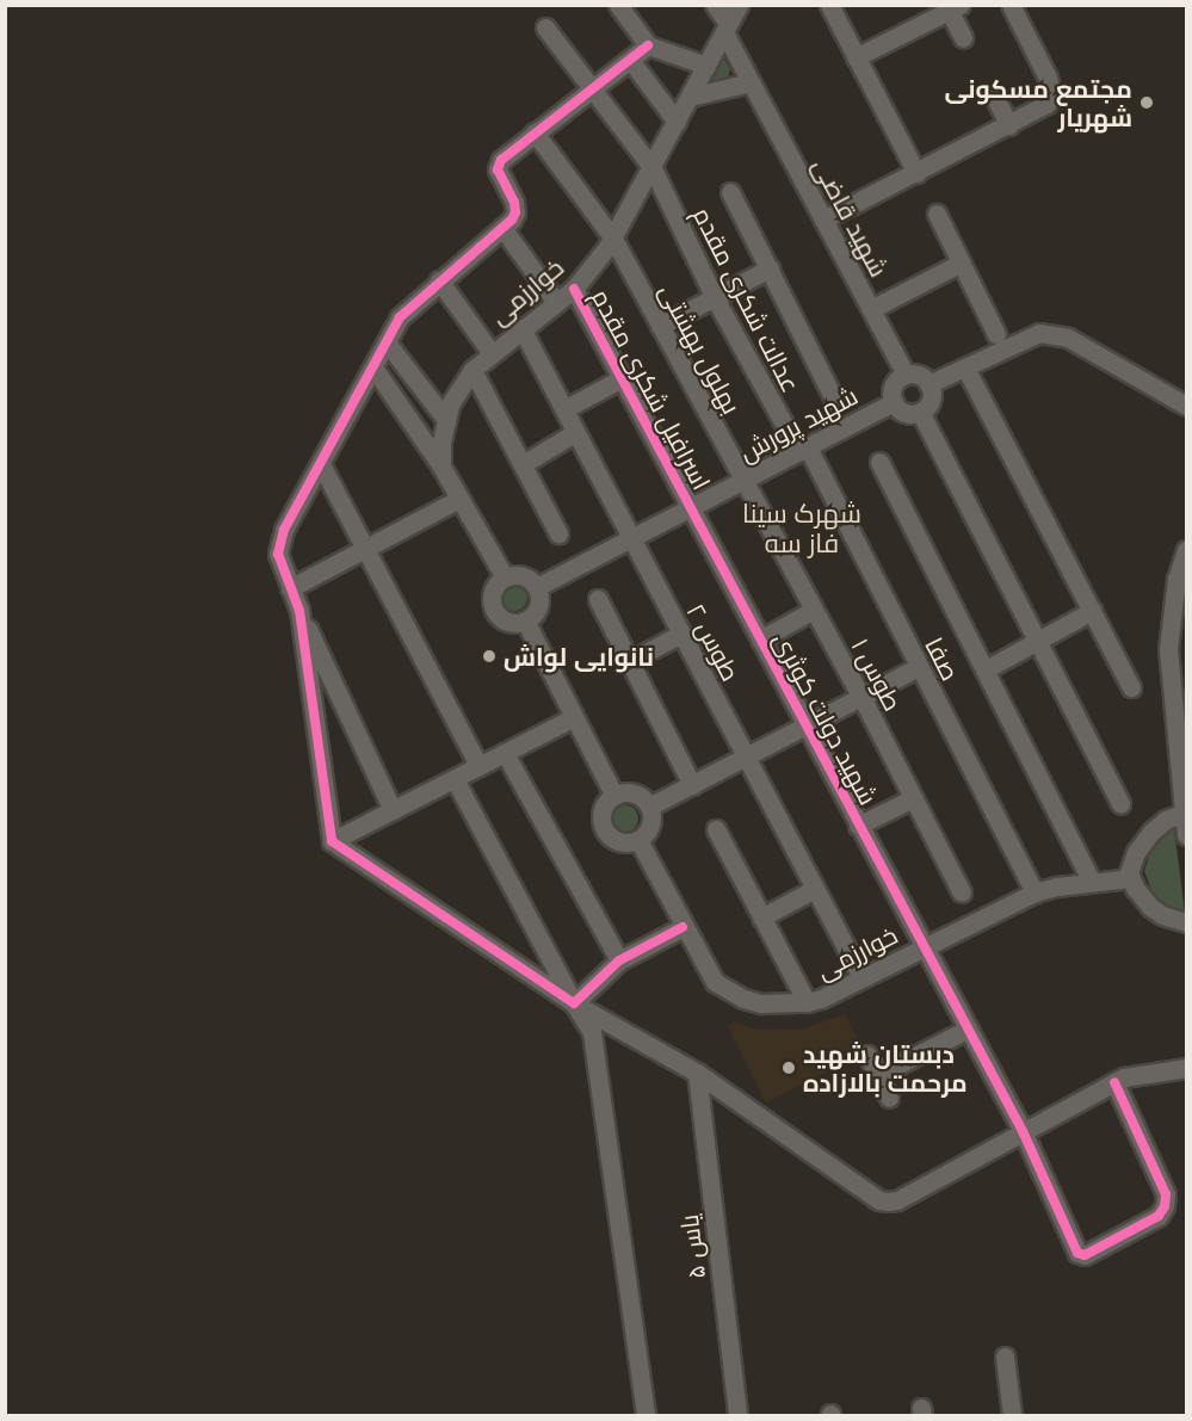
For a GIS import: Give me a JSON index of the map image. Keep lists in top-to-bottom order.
{
  "streets": {
    "street": [
      "شهید قاضی",
      "خوارزمی",
      "عدالت شکری مقدم",
      "بهلول بهشتی",
      "اسرافیل شکری مقدم",
      "شهید پرورش",
      "طوس ۲",
      "صفا",
      "طوس ۱",
      "شهید دولت کوثری",
      "یاس ۵"
    ]
  },
  "crossings": [
    ["شهید قاضی", "خوارزمی"],
    ["شهید قاضی", "شهید پرورش"],
    ["خوارزمی", "عدالت شکری مقدم"],
    ["خوارزمی", "بهلول بهشتی"],
    ["خوارزمی", "اسرافیل شکری مقدم"],
    ["خوارزمی", "شهید پرورش"],
    ["خوارزمی", "طوس ۲"],
    ["خوارزمی", "صفا"],
    ["خوارزمی", "شهید دولت کوثری"],
    ["عدالت شکری مقدم", "شهید پرورش"],
    ["عدالت شکری مقدم", "صفا"],
    ["بهلول بهشتی", "شهید پرورش"],
    ["بهلول بهشتی", "طوس ۱"],
    ["اسرافیل شکری مقدم", "شهید پرورش"],
    ["اسرافیل شکری مقدم", "شهید دولت کوثری"],
    ["شهید پرورش", "طوس ۲"],
    ["شهید پرورش", "صفا"],
    ["شهید پرورش", "طوس ۱"],
    ["شهید پرورش", "شهید دولت کوثری"]
  ],
  "districts": ["شهرک سینا فاز سه"],
  "places": ["مجتمع مسکونی شهریار", "نانوایی لواش", "دبستان شهید مرحمت بالازاده"]
}
